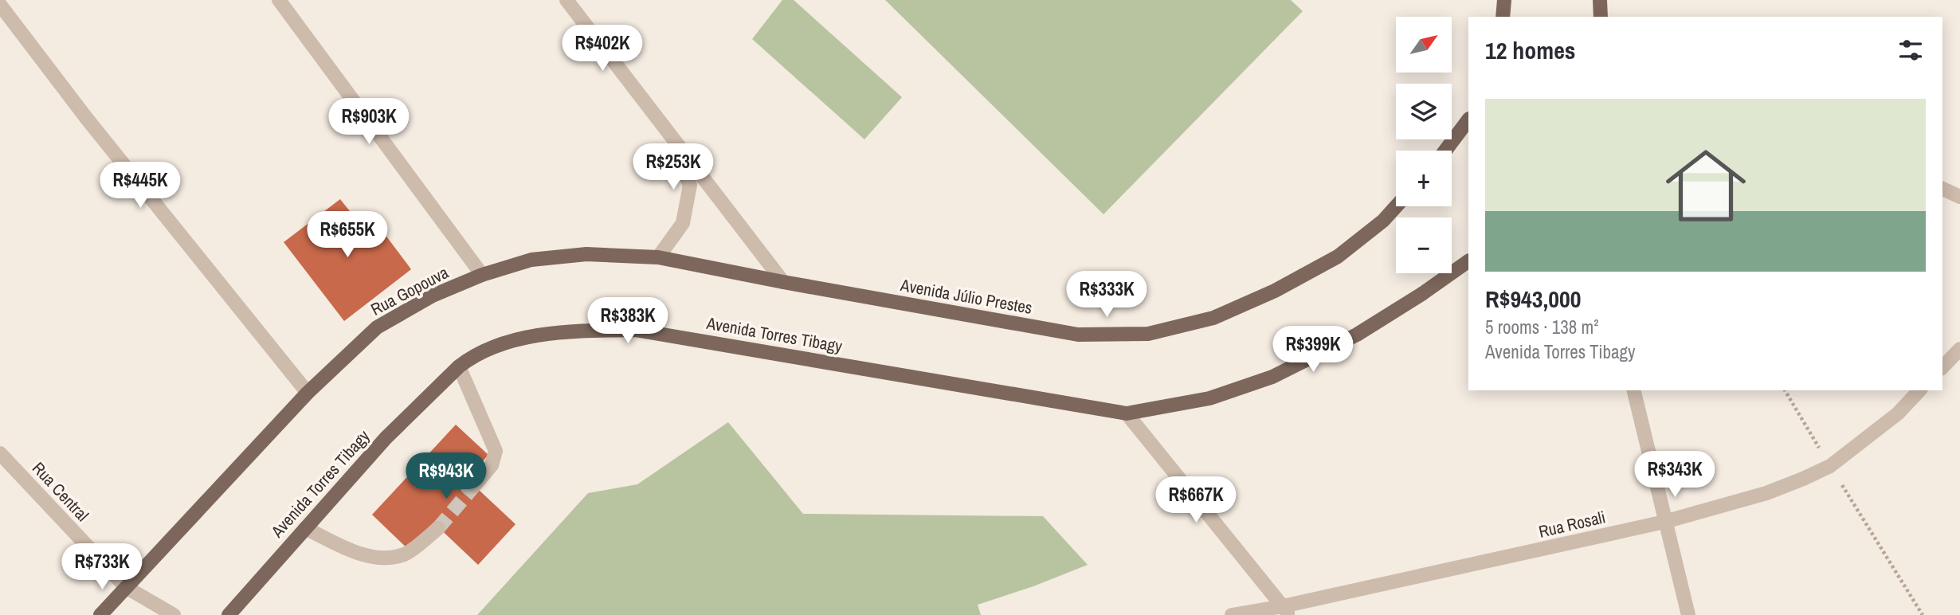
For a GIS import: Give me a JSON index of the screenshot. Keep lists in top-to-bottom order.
{
  "streets": {
    "main road": ["Rua Gopouva", "Avenida Júlio Prestes", "Avenida Torres Tibagy"],
    "street": ["Rua Central", "Rua Rosali"]
  },
  "crossings": [
    ["Rua Gopouva", "Avenida Júlio Prestes"],
    ["Rua Gopouva", "Rua Central"]
  ],
  "north": "top right",
  "page": {
    "map_buttons": ["+", "−"],
    "heading": "12 homes",
    "price": [
      "R$402K",
      "R$903K",
      "R$253K",
      "R$445K",
      "R$655K",
      "R$333K",
      "R$383K",
      "R$399K",
      "R$343K",
      "R$943K",
      "R$667K",
      "R$733K"
    ],
    "list": [
      {
        "name": "R$943,000",
        "note": "5 rooms · 138 m² · Avenida Torres Tibagy"
      }
    ]
  }
}
